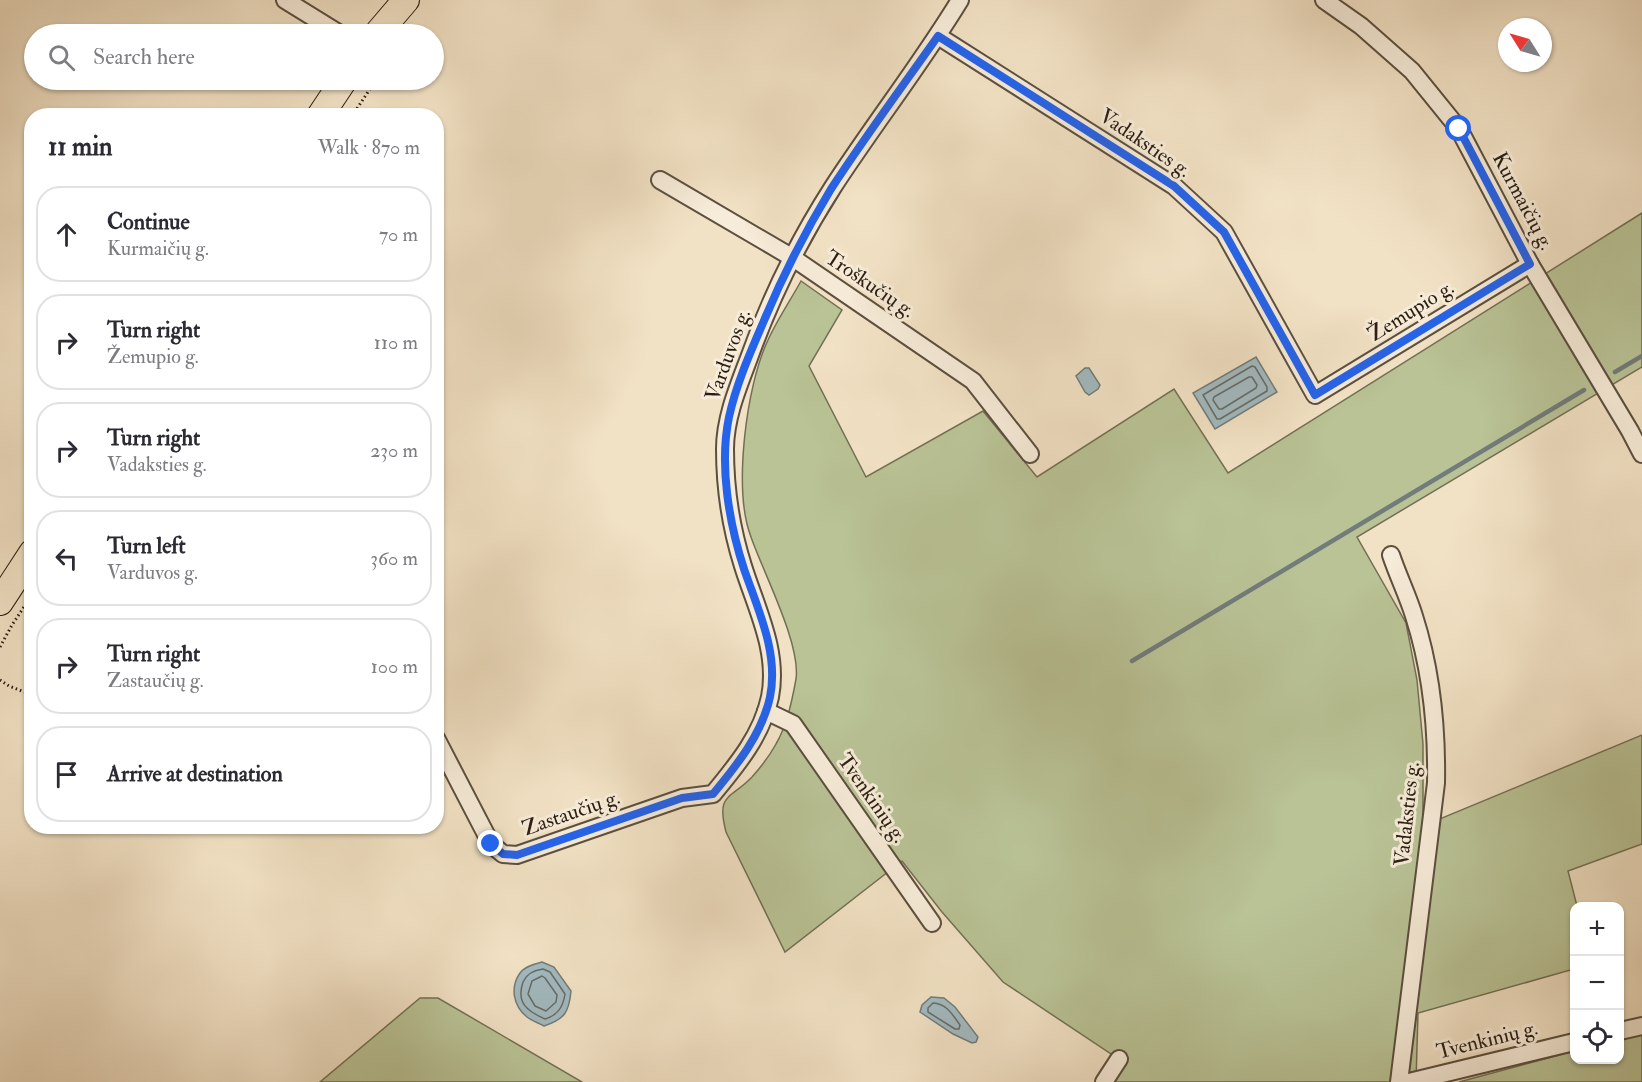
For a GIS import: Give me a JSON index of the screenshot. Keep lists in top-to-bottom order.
{
  "streets": {
    "street": [
      "Vadaksties g.",
      "Kurmaičių g.",
      "Troškučių g.",
      "Žemupio g.",
      "Varduvos g.",
      "Tvenkinių g.",
      "Zastaučių g."
    ]
  },
  "crossings": [
    ["Vadaksties g.", "Žemupio g."],
    ["Vadaksties g.", "Varduvos g."],
    ["Kurmaičių g.", "Žemupio g."],
    ["Troškučių g.", "Varduvos g."],
    ["Varduvos g.", "Tvenkinių g."],
    ["Varduvos g.", "Zastaučių g."]
  ],
  "north": "top left",
  "page": {
    "search": "Search here",
    "heading": ["11 min", "Walk · 870 m"],
    "list": [
      ["Continue", "Kurmaičių g.", "70 m"],
      ["Turn right", "Žemupio g.", "110 m"],
      ["Turn right", "Vadaksties g.", "230 m"],
      ["Turn left", "Varduvos g.", "360 m"],
      ["Turn right", "Zastaučių g.", "100 m"],
      "Arrive at destination"
    ],
    "map_buttons": ["+", "−"]
  }
}
